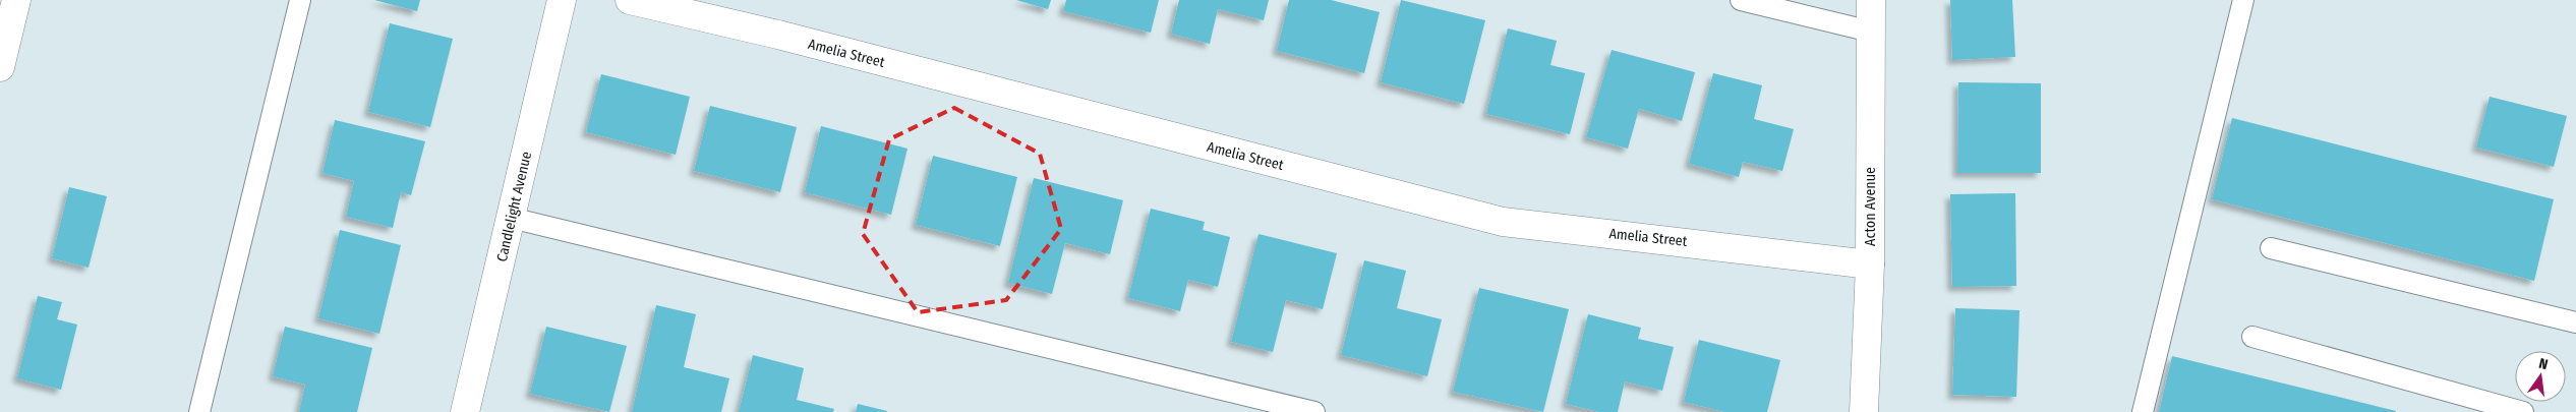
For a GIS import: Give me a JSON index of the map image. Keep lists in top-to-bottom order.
{
  "streets": {
    "street": ["Amelia Street", "Candlelight Avenue", "Acton Avenue"]
  },
  "crossings": [
    ["Amelia Street", "Acton Avenue"]
  ],
  "north": "top"
}
